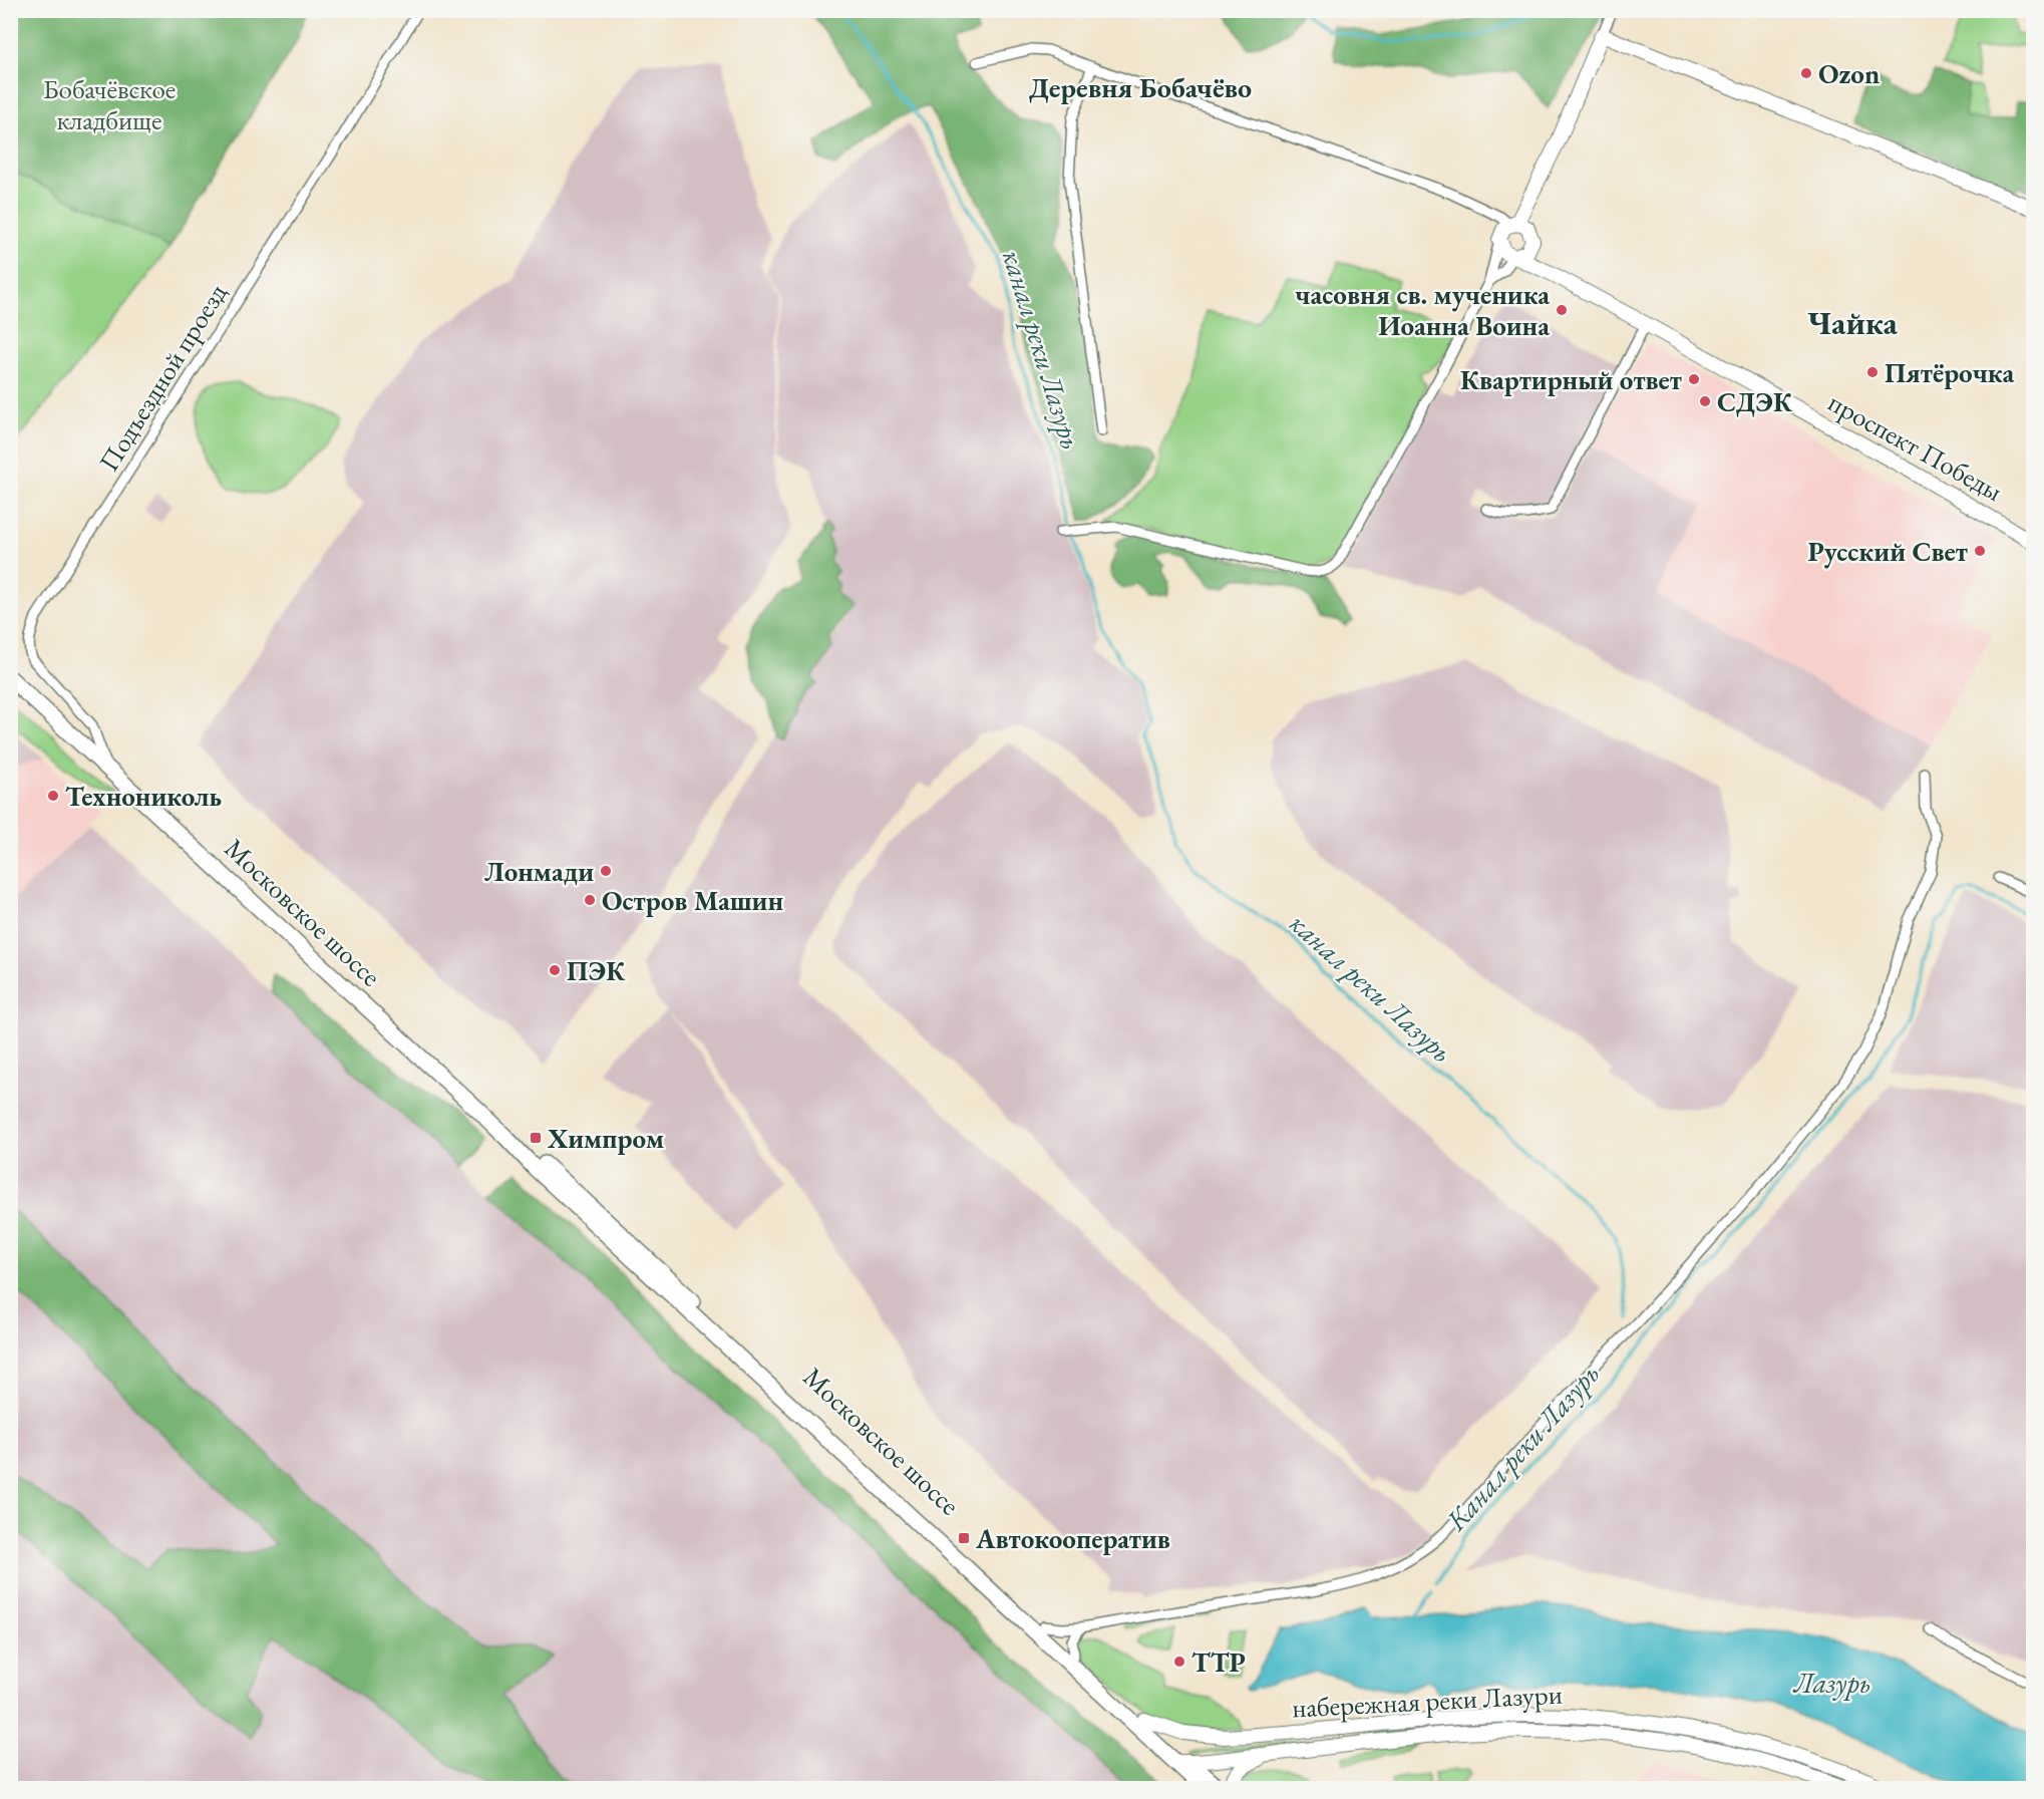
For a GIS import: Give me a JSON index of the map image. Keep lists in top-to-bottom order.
{
  "streets": {
    "main road": ["проспект Победы", "Московское шоссе", "набережная реки Лазури"],
    "street": ["Подъездной проезд"]
  },
  "crossings": [
    ["Подъездной проезд", "Московское шоссе"],
    ["Московское шоссе", "набережная реки Лазури"]
  ],
  "districts": ["Деревня Бобачёво", "Чайка"],
  "water": ["канал реки Лазурь", "Канал реки Лазурь", "Лазурь"],
  "parks": ["Бобачёвское кладбище"],
  "places": {
    "other": [
      "Ozon",
      "часовня св. мученика Иоанна Воина",
      "Пятёрочка",
      "Квартирный ответ",
      "СДЭК",
      "Русский Свет",
      "Технониколь",
      "Лонмади",
      "Остров Машин",
      "ПЭК",
      "ТТР"
    ],
    "transit": ["Химпром", "Автокооператив"]
  }
}
